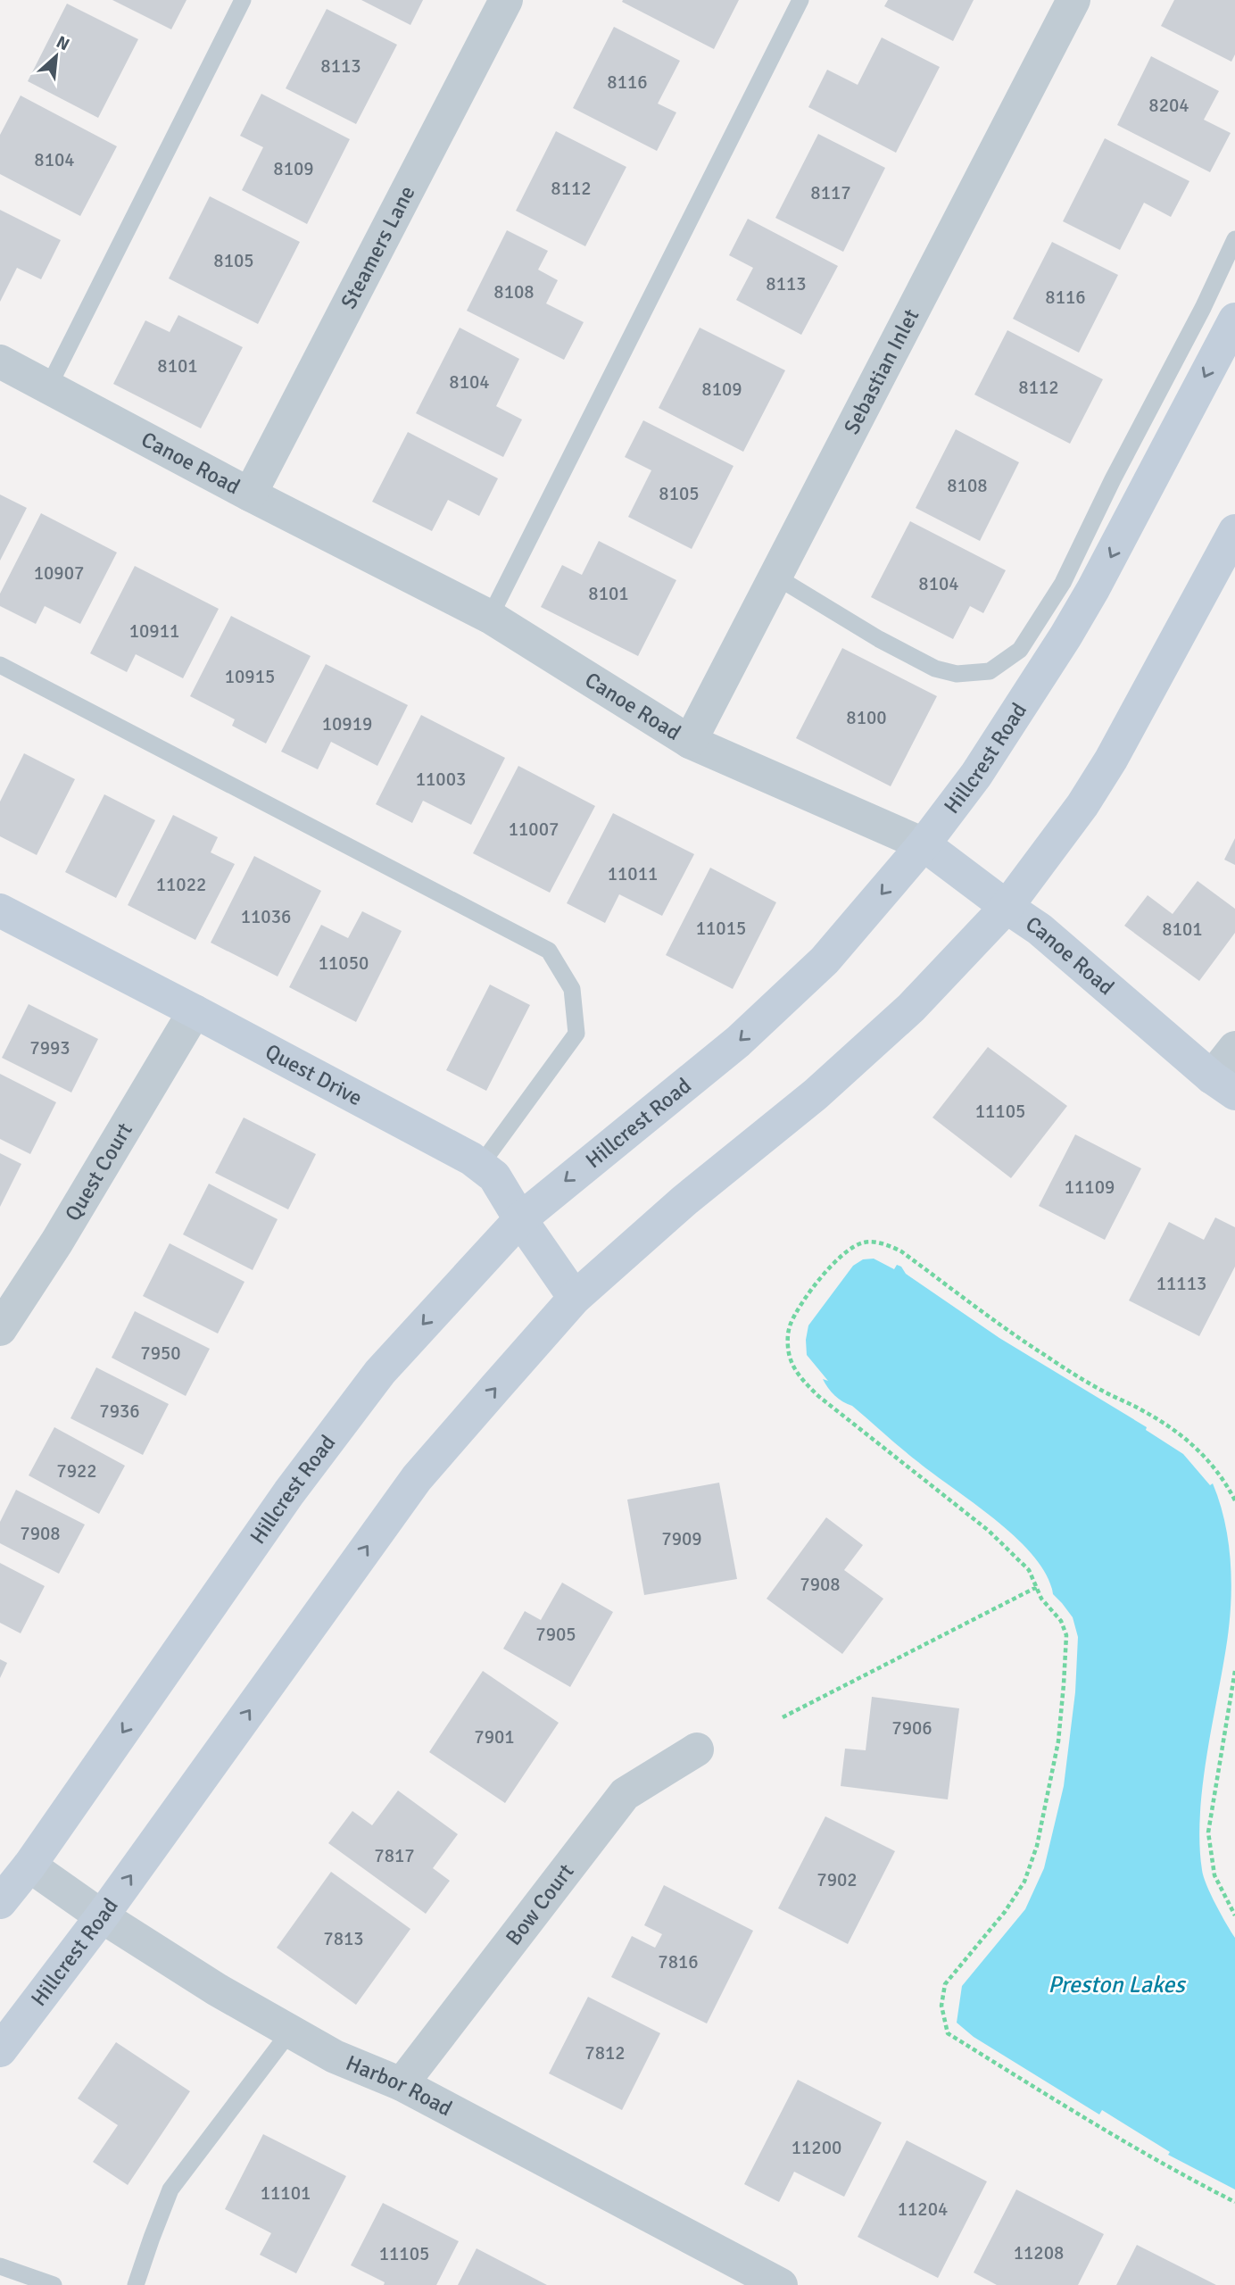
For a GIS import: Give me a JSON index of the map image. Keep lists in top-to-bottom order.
{
  "streets": {
    "main road": ["Canoe Road", "Hillcrest Road", "Quest Drive"],
    "street": [
      "Steamers Lane",
      "Sebastian Inlet",
      "Quest Court",
      "Bow Court",
      "Harbor Road"
    ]
  },
  "crossings": [
    ["Steamers Lane", "Canoe Road"],
    ["Sebastian Inlet", "Canoe Road"],
    ["Canoe Road", "Hillcrest Road"],
    ["Hillcrest Road", "Quest Drive"],
    ["Hillcrest Road", "Harbor Road"],
    ["Quest Drive", "Quest Court"],
    ["Bow Court", "Harbor Road"]
  ],
  "water": ["Preston Lakes"],
  "house_numbers": [
    "8113",
    "8116",
    "8204",
    "8104",
    "8109",
    "8112",
    "8117",
    "8105",
    "8113",
    "8108",
    "8116",
    "8101",
    "8104",
    "8112",
    "8109",
    "8108",
    "8105",
    "10907",
    "8104",
    "8101",
    "10911",
    "10915",
    "8100",
    "10919",
    "11003",
    "11007",
    "11011",
    "11022",
    "11036",
    "11015",
    "8101",
    "11050",
    "7993",
    "11105",
    "11109",
    "11113",
    "7950",
    "7936",
    "7922",
    "7908",
    "7909",
    "7908",
    "7905",
    "7906",
    "7901",
    "7817",
    "7902",
    "7813",
    "7816",
    "7812",
    "11200",
    "11101",
    "11204",
    "11208",
    "11105"
  ],
  "north": "top right"
}
